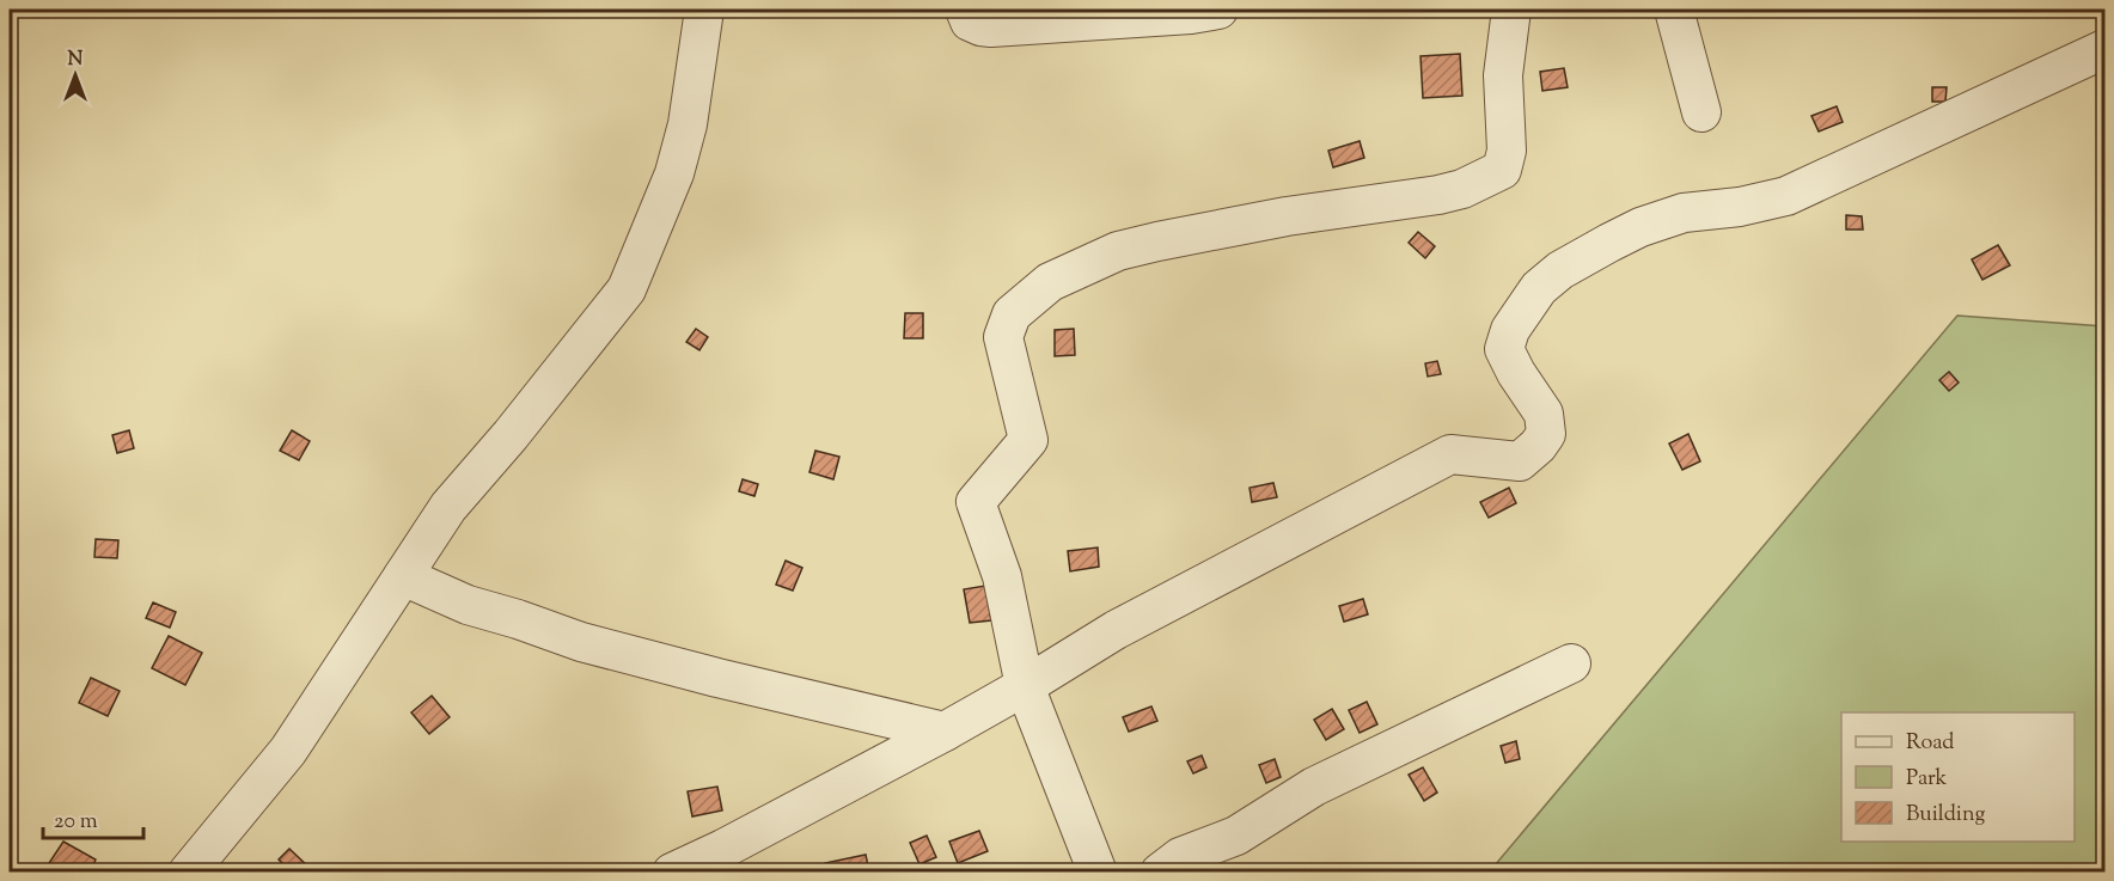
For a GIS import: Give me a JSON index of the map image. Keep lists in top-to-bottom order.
{
  "legend": ["Road", "Park", "Building"],
  "scale_bar": "20 m",
  "north": "top"
}
